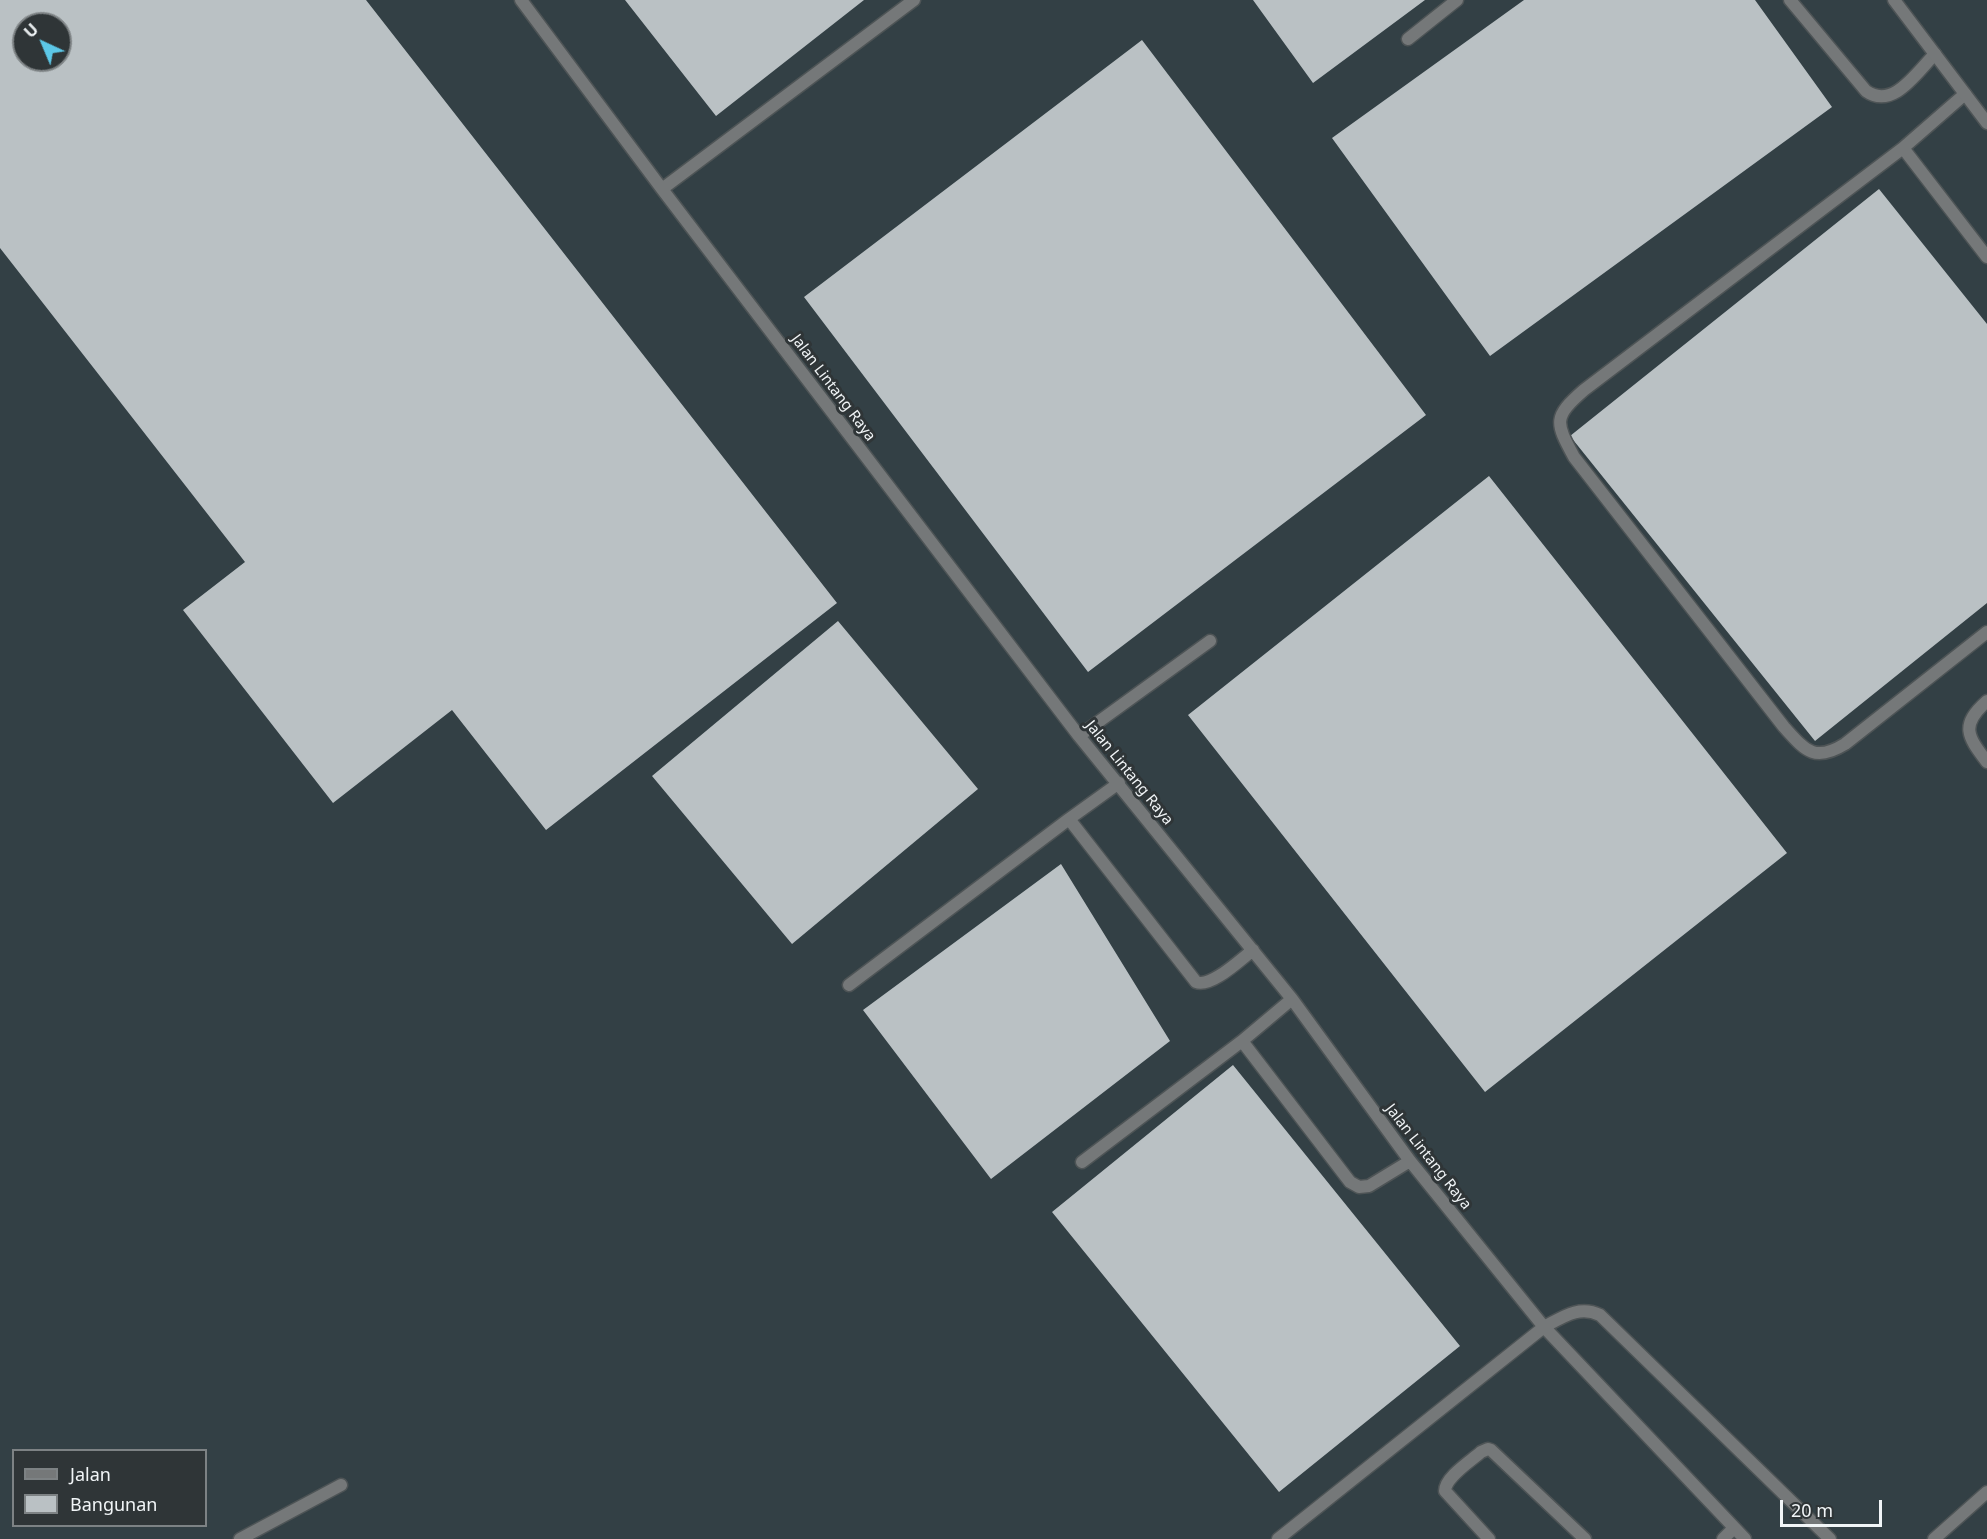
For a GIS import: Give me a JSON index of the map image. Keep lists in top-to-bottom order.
{
  "streets": {
    "street": ["Jalan Lintang Raya"]
  },
  "legend": ["Jalan", "Bangunan"],
  "scale_bar": "20 m",
  "north": "top left"
}
